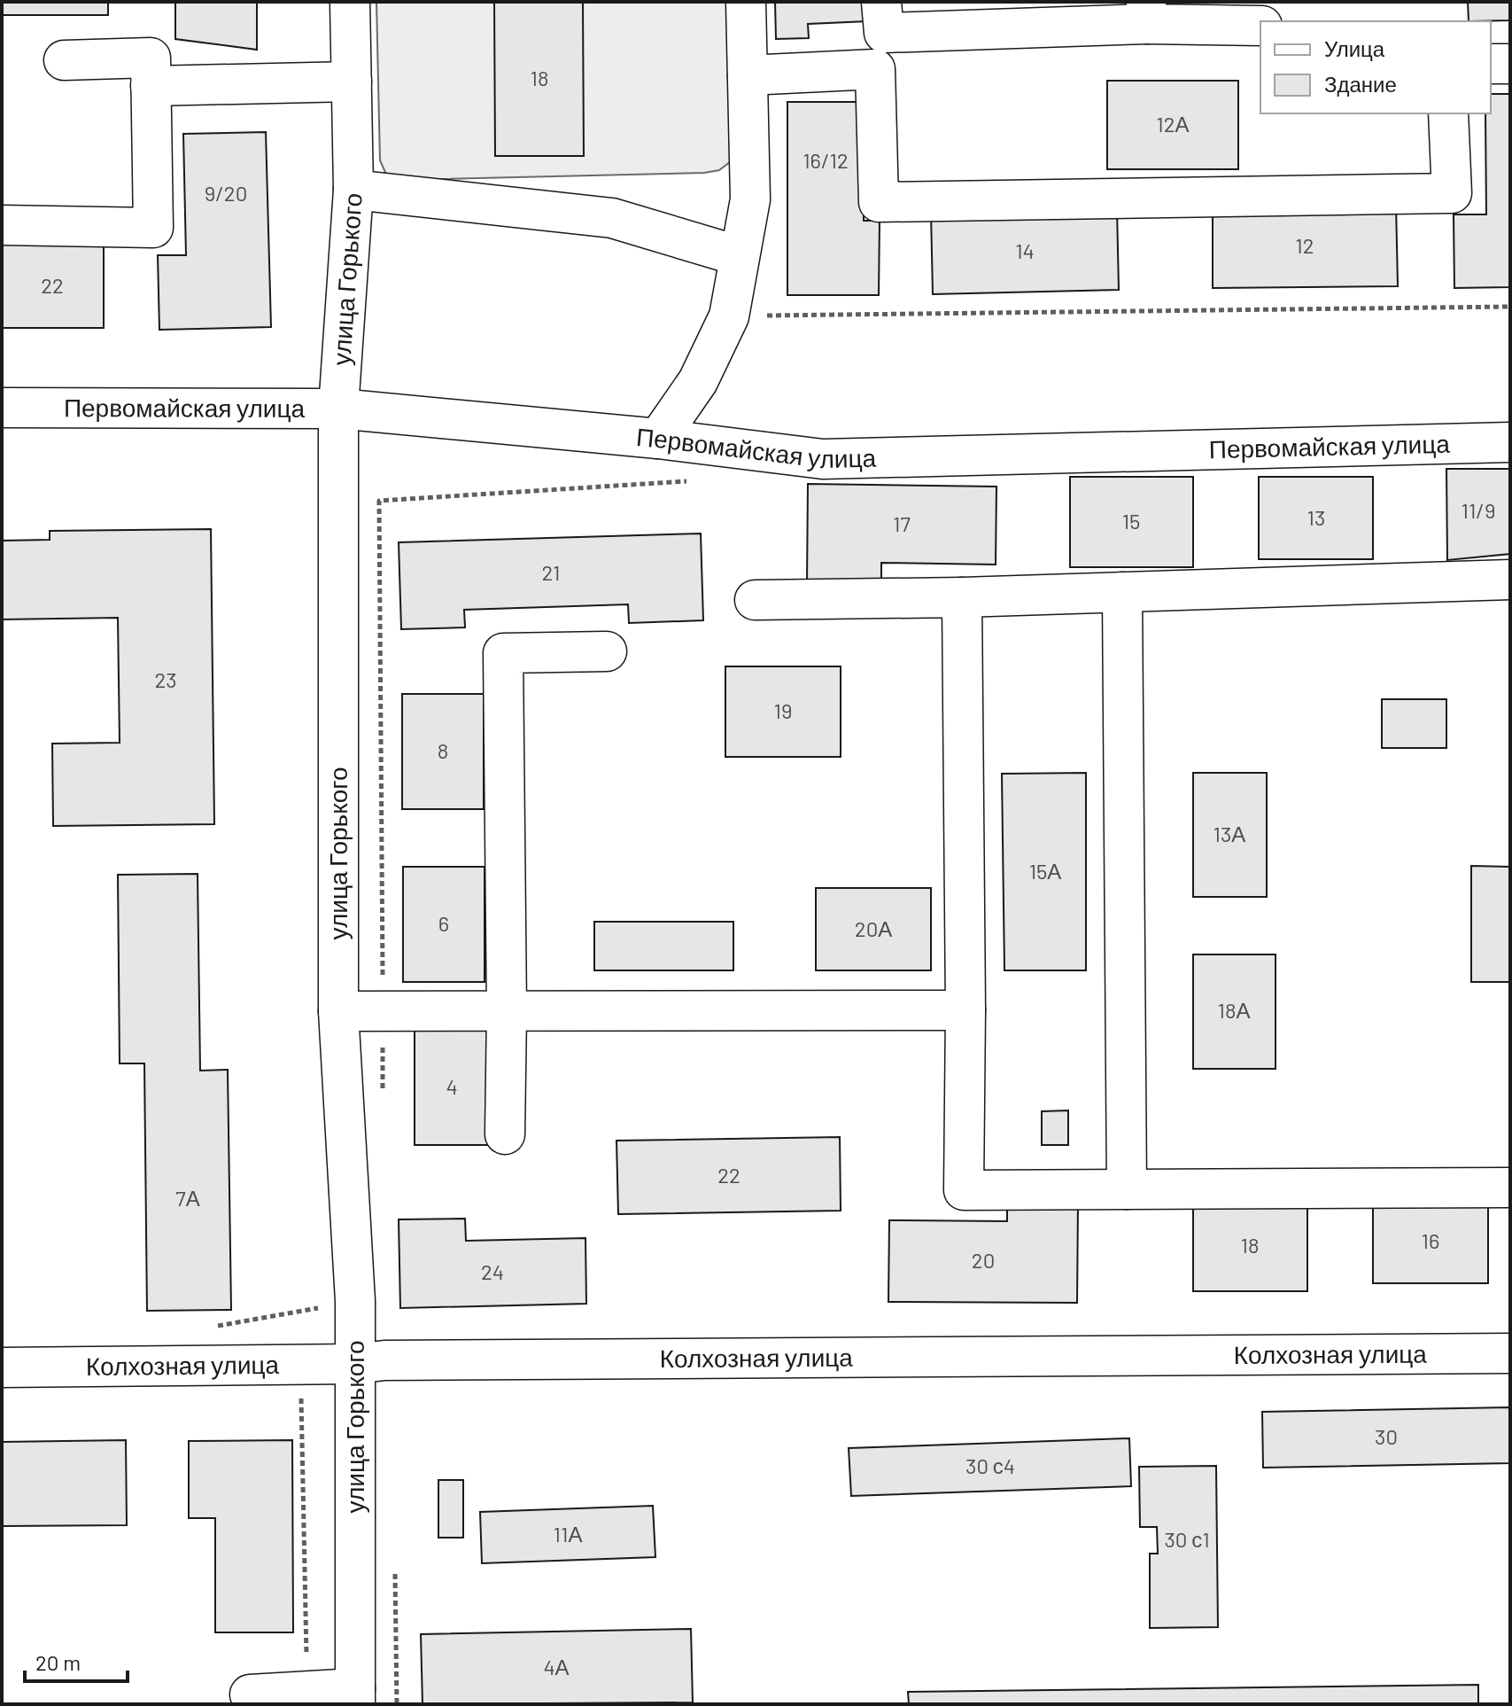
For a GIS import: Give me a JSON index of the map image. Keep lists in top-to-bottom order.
{
  "streets": {
    "street": ["улица Горького", "Первомайская улица", "Колхозная улица"]
  },
  "crossings": [
    ["улица Горького", "Первомайская улица"],
    ["улица Горького", "Колхозная улица"]
  ],
  "house_numbers": [
    "18",
    "12А",
    "16/12",
    "9/20",
    "12",
    "14",
    "22",
    "11/9",
    "13",
    "15",
    "17",
    "21",
    "23",
    "19",
    "8",
    "13А",
    "15А",
    "6",
    "20А",
    "18А",
    "4",
    "22",
    "7А",
    "16",
    "18",
    "20",
    "24",
    "30",
    "30 с4",
    "11А",
    "30 с1",
    "4А"
  ],
  "legend": ["Улица", "Здание"],
  "scale_bar": "20 m"
}
